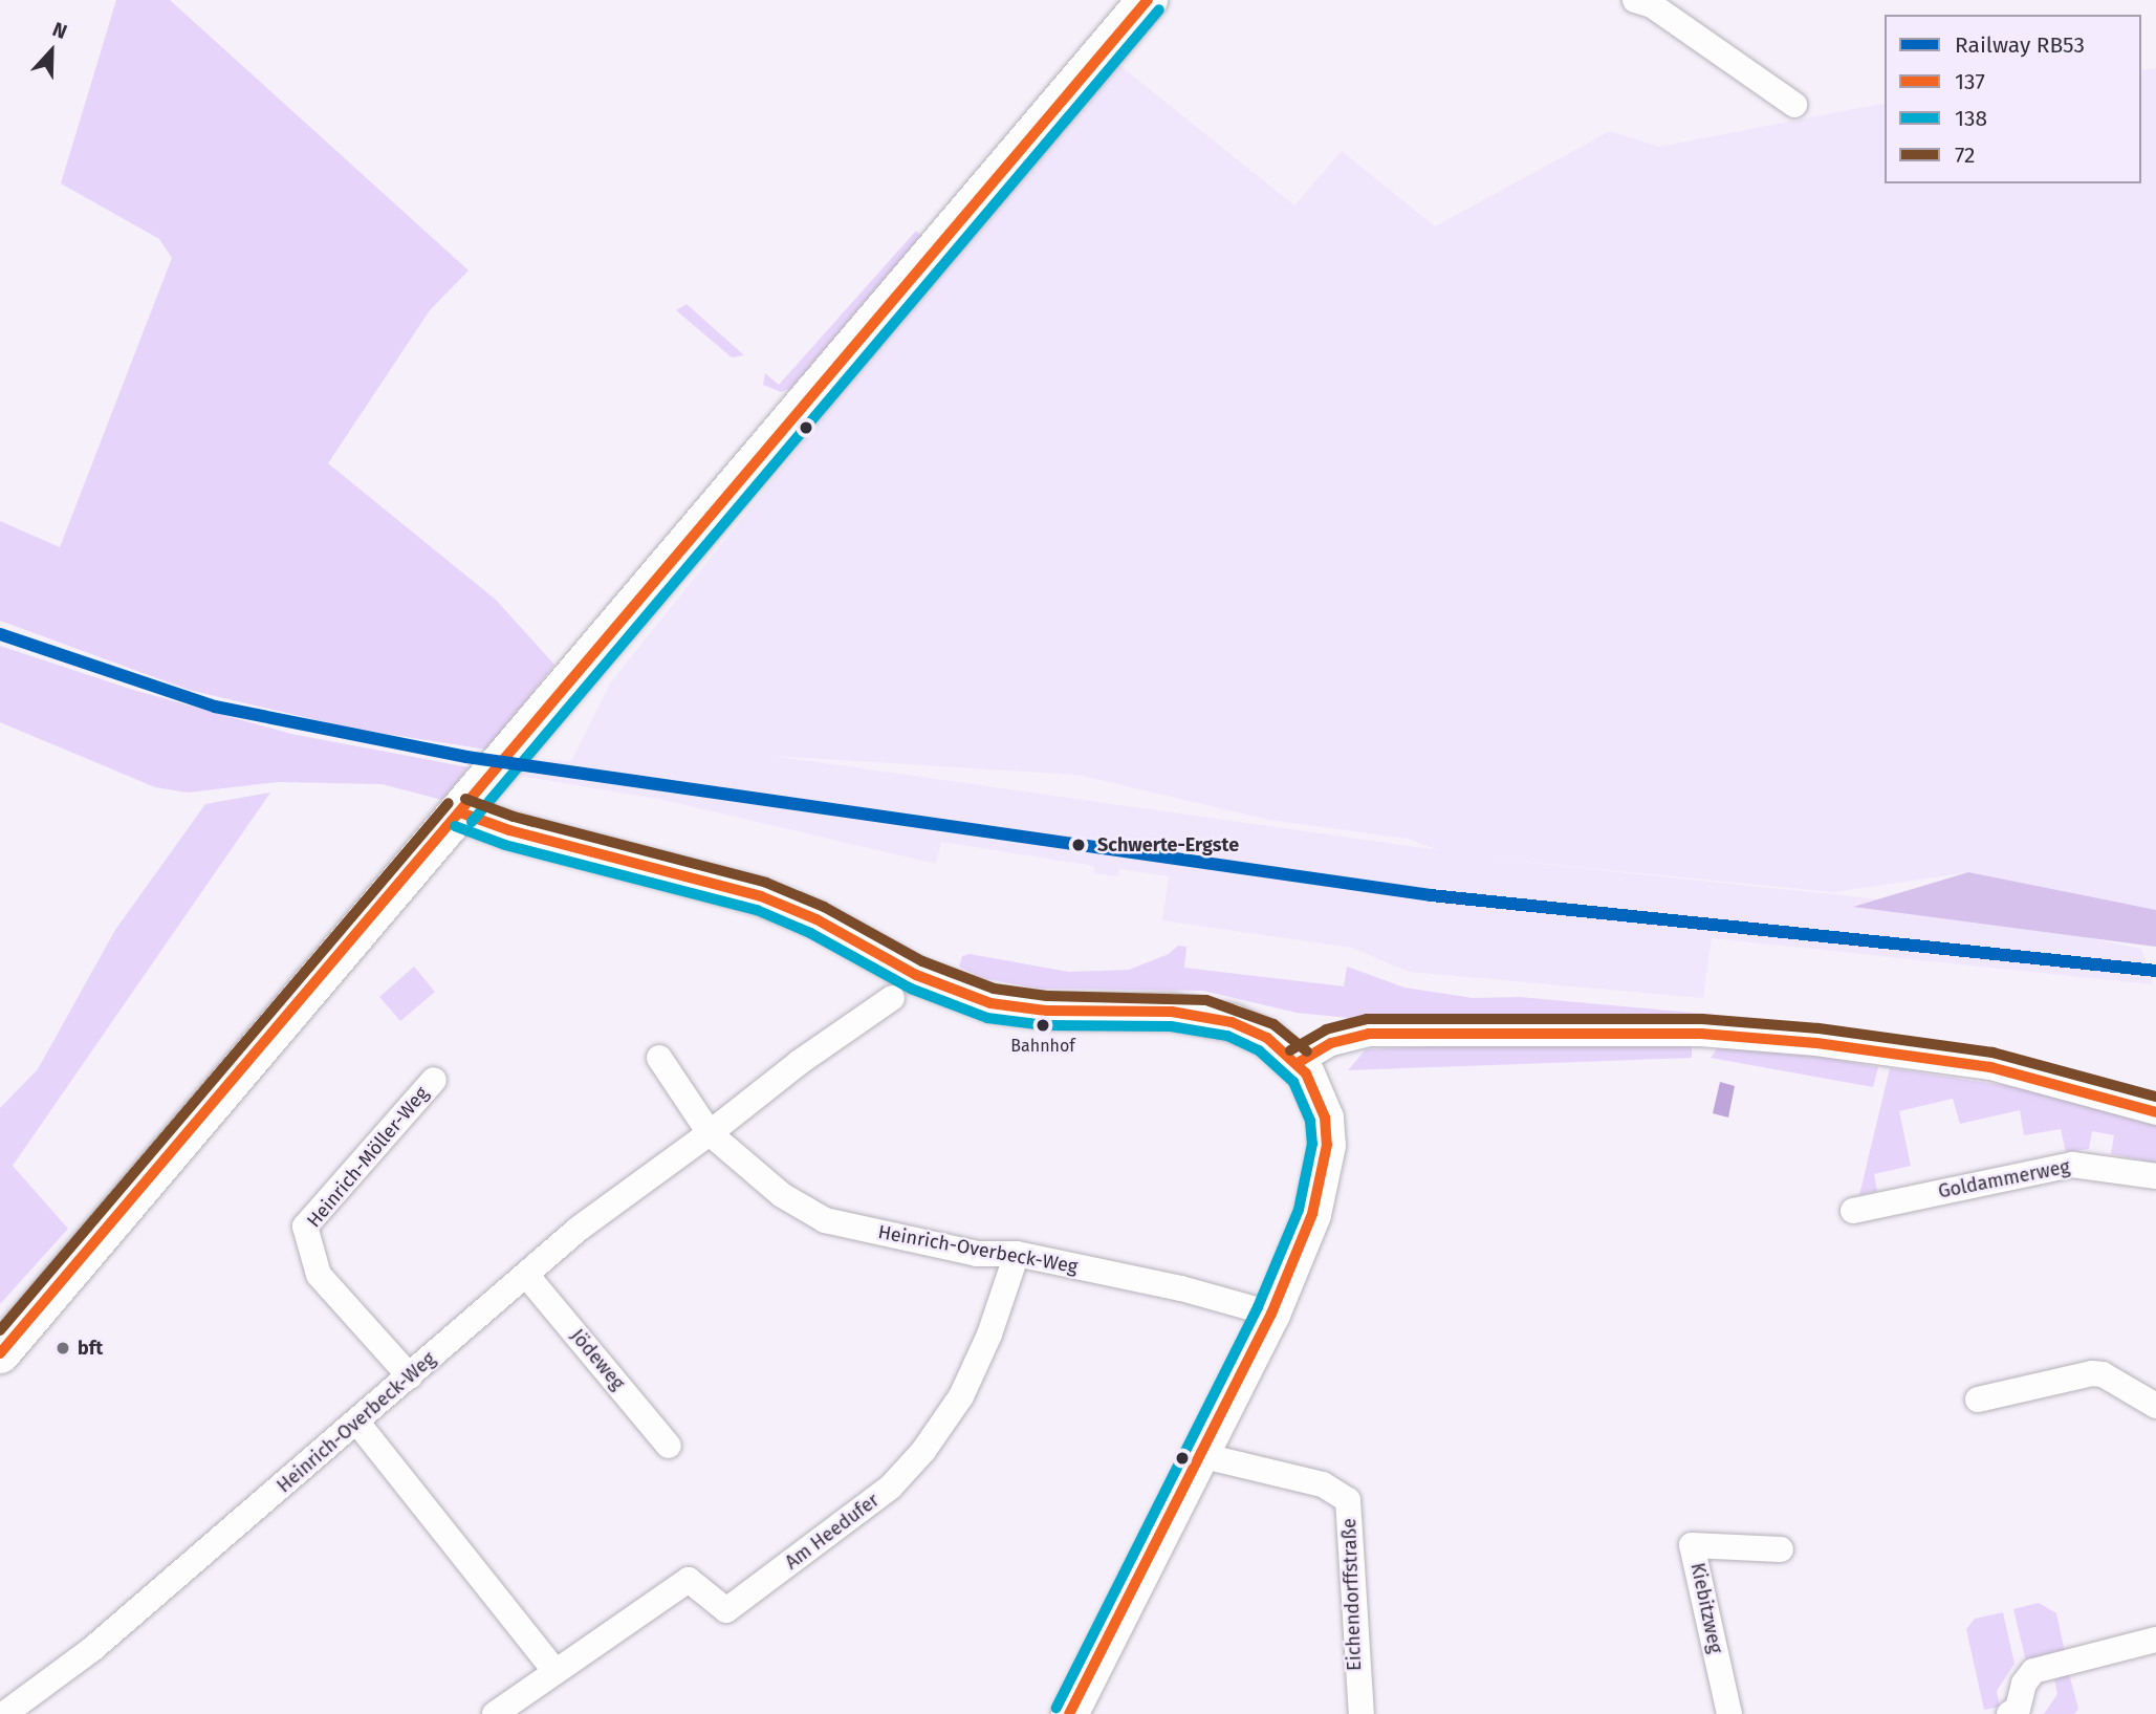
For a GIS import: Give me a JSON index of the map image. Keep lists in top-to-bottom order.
{
  "streets": {
    "street": [
      "Heinrich-Möller-Weg",
      "Goldammerweg",
      "Heinrich-Overbeck-Weg",
      "Jödeweg",
      "Am Heedufer",
      "Eichendorffstraße",
      "Kiebitzweg"
    ]
  },
  "crossings": [
    ["Heinrich-Möller-Weg", "Heinrich-Overbeck-Weg"],
    ["Heinrich-Overbeck-Weg", "Jödeweg"],
    ["Heinrich-Overbeck-Weg", "Am Heedufer"]
  ],
  "places": ["Schwerte-Ergste", "Bahnhof", "bft"],
  "lines": [
    "transit line 137",
    "transit line 138",
    "rail line RB53",
    "transit line 72"
  ],
  "legend": [
    "Railway RB53",
    "137",
    "138",
    "72"
  ],
  "north": "top"
}
